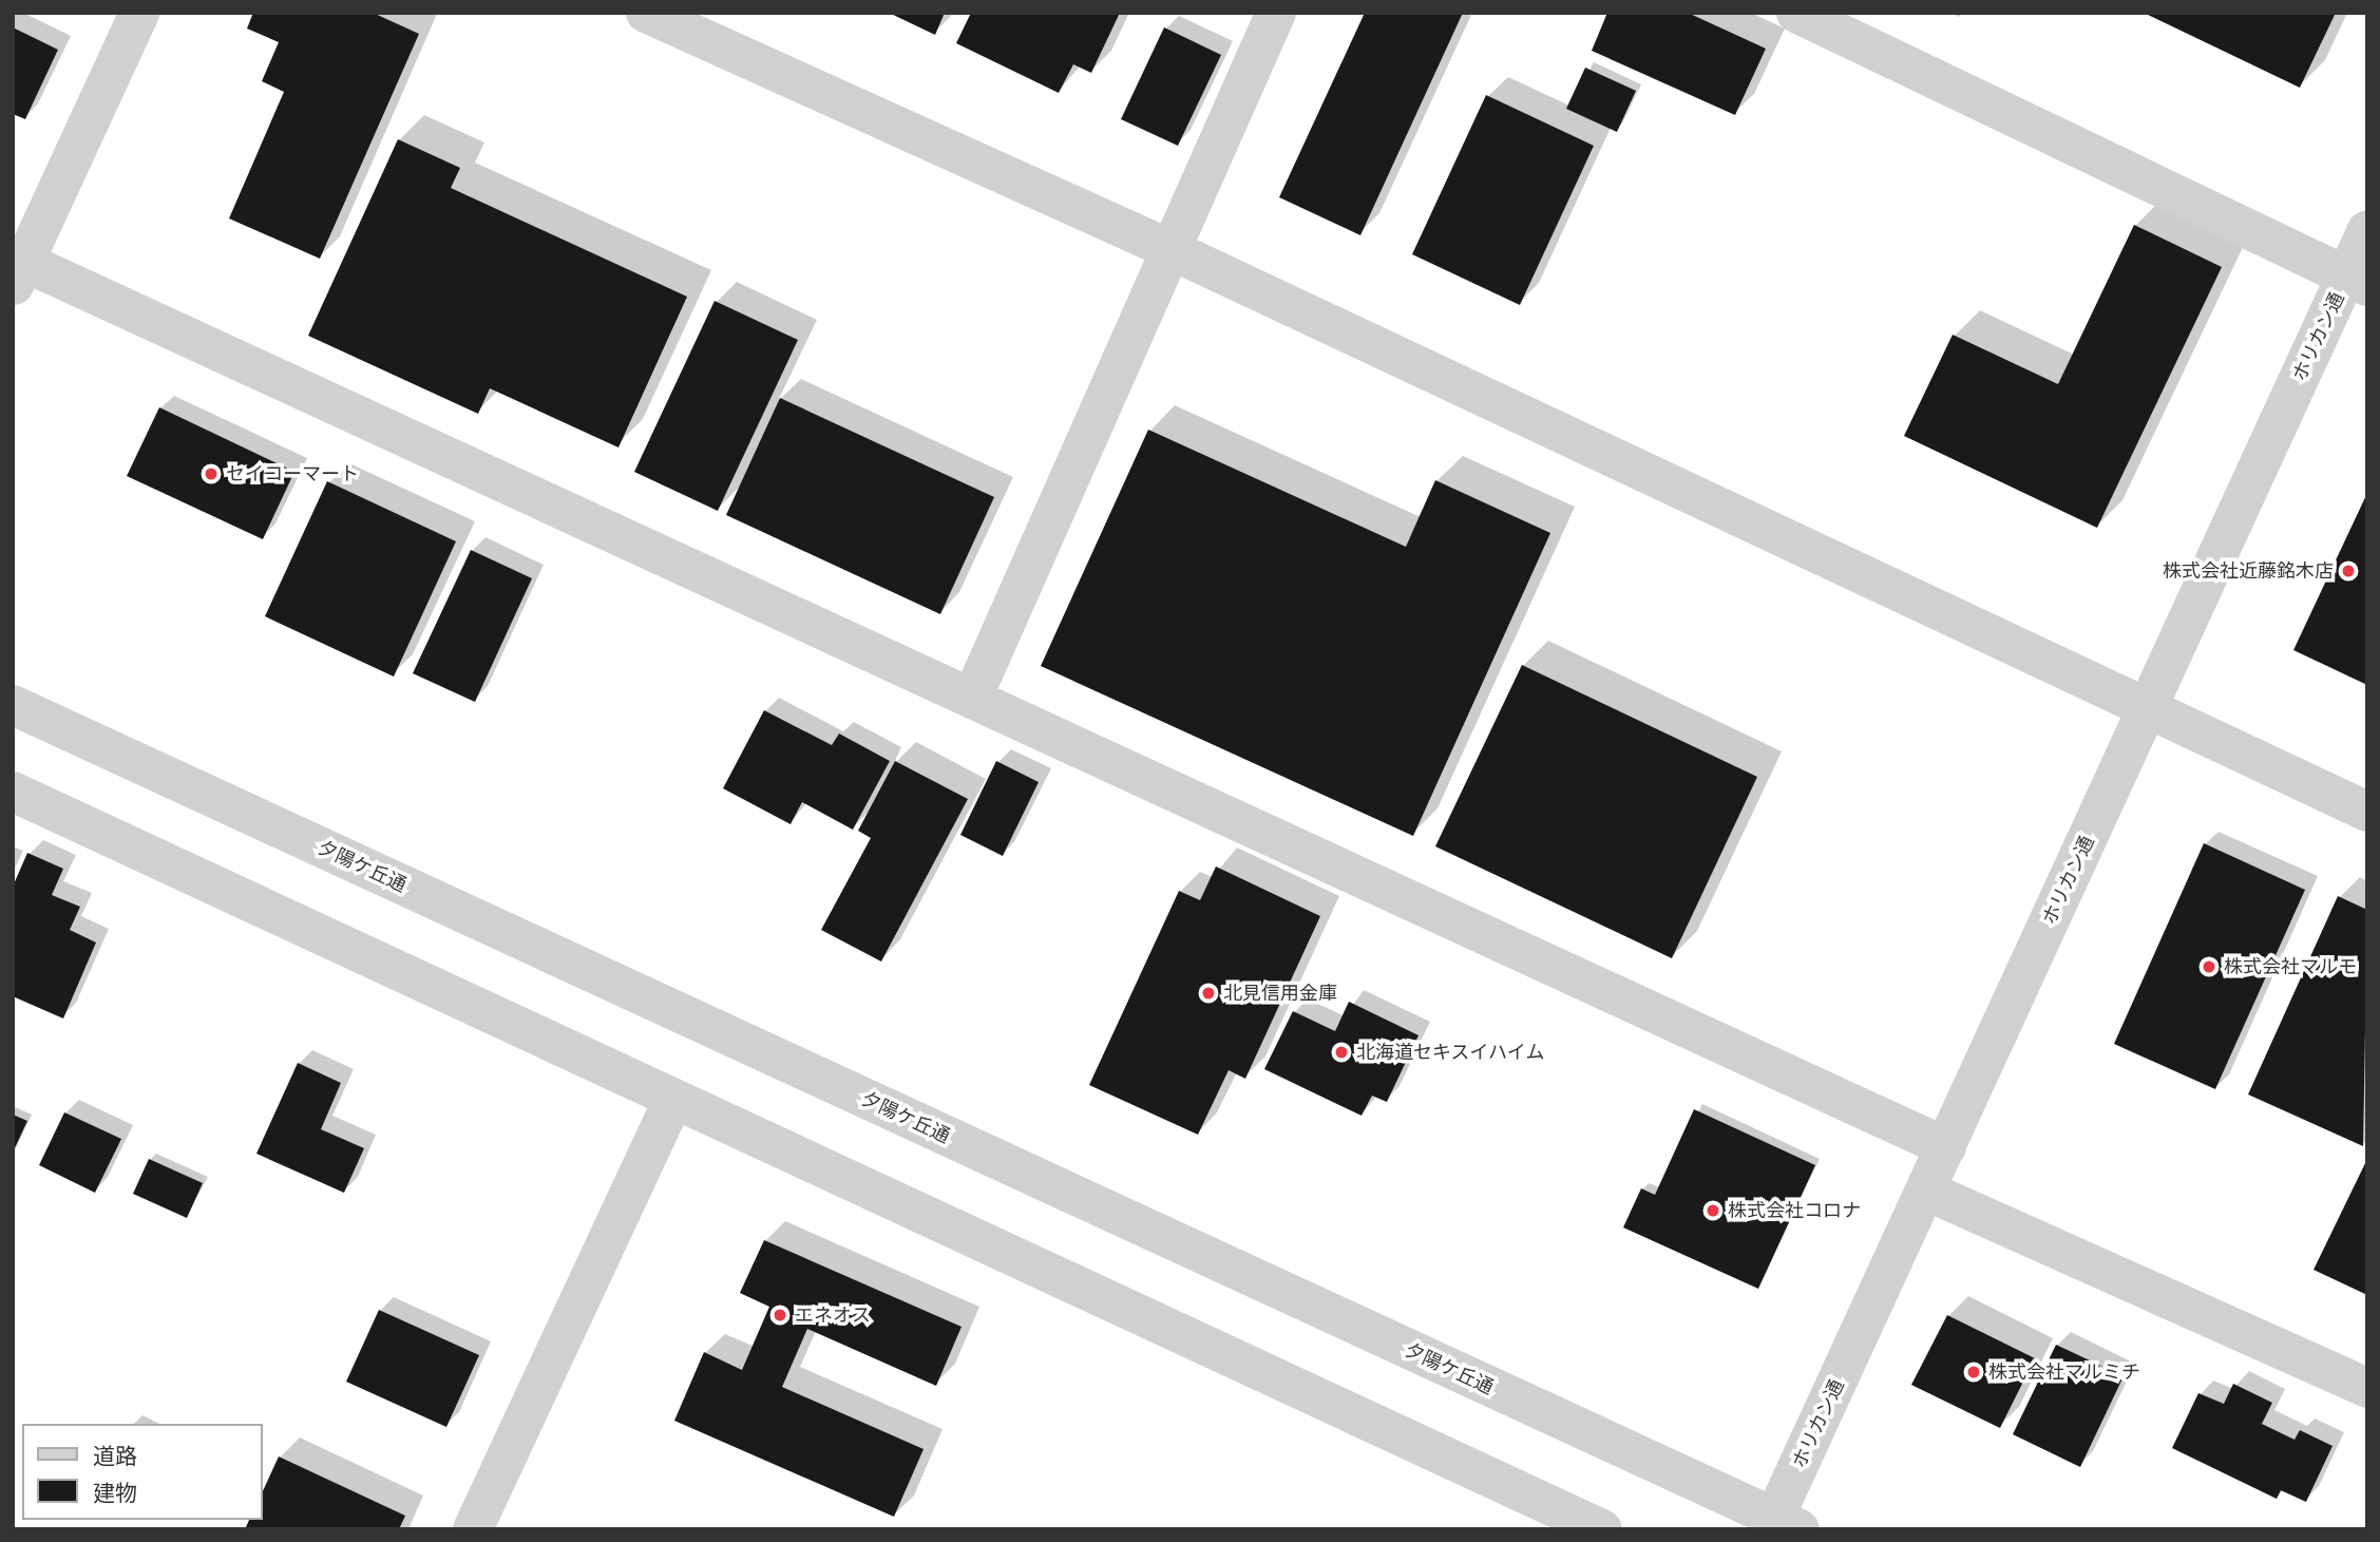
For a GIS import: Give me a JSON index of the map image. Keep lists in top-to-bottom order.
{
  "streets": {
    "street": ["ホリカン通", "夕陽ケ丘通"]
  },
  "crossings": [
    ["ホリカン通", "夕陽ケ丘通"]
  ],
  "places": [
    "セイコーマート",
    "株式会社近藤銘木店",
    "株式会社マルモ",
    "北見信用金庫",
    "北海道セキスイハイム",
    "株式会社コロナ",
    "エネオス",
    "株式会社マルミチ"
  ],
  "legend": ["道路", "建物"]
}
